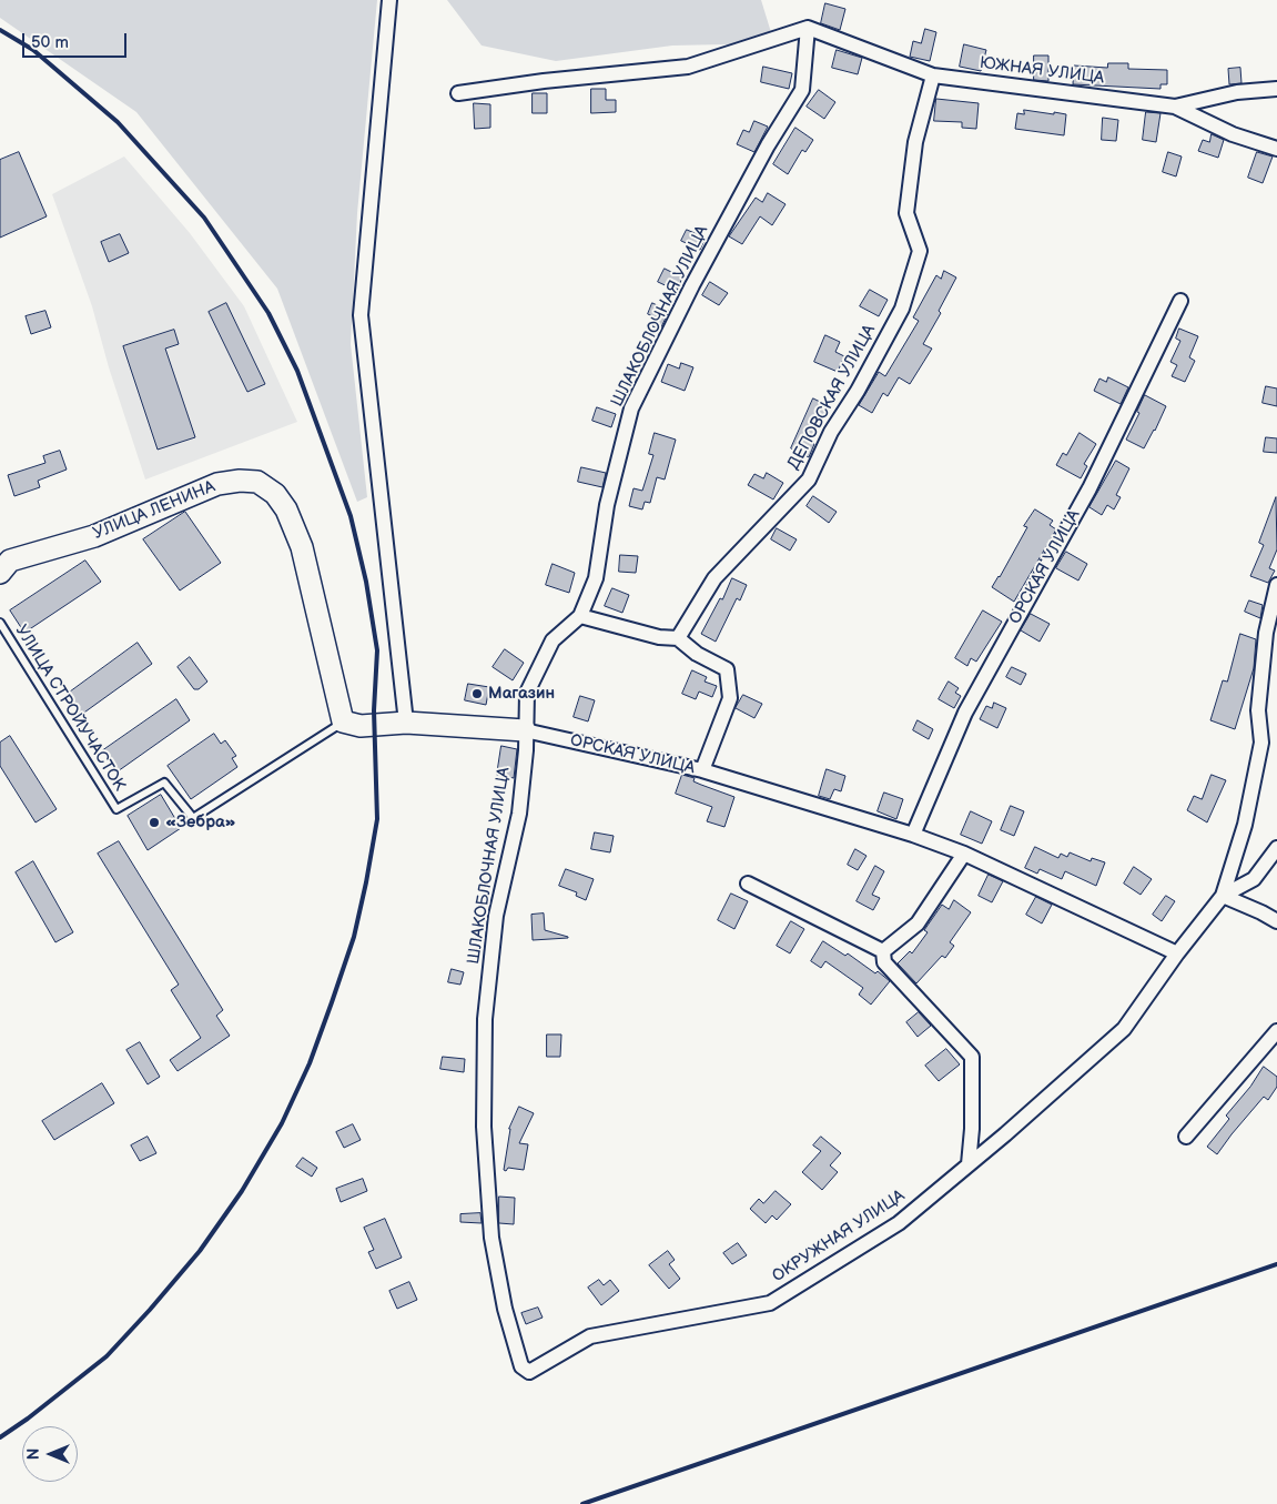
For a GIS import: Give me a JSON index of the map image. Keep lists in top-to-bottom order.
{
  "streets": {
    "street": [
      "ЮЖНАЯ УЛИЦА",
      "ШЛАКОБЛОЧНАЯ УЛИЦА",
      "ДЕПОВСКАЯ УЛИЦА",
      "УЛИЦА ЛЕНИНА",
      "ОРСКАЯ УЛИЦА",
      "ОКРУЖНАЯ УЛИЦА"
    ],
    "lane": ["УЛИЦА СТРОЙУЧАСТОК"]
  },
  "crossings": [
    ["ЮЖНАЯ УЛИЦА", "ШЛАКОБЛОЧНАЯ УЛИЦА"],
    ["ЮЖНАЯ УЛИЦА", "ДЕПОВСКАЯ УЛИЦА"],
    ["ШЛАКОБЛОЧНАЯ УЛИЦА", "ОРСКАЯ УЛИЦА"],
    ["ШЛАКОБЛОЧНАЯ УЛИЦА", "ОКРУЖНАЯ УЛИЦА"],
    ["УЛИЦА ЛЕНИНА", "ОРСКАЯ УЛИЦА"],
    ["УЛИЦА ЛЕНИНА", "УЛИЦА СТРОЙУЧАСТОК"],
    ["ОРСКАЯ УЛИЦА", "УЛИЦА СТРОЙУЧАСТОК"],
    ["ОРСКАЯ УЛИЦА", "ОКРУЖНАЯ УЛИЦА"]
  ],
  "places": ["Магазин", "«Зебра»"],
  "scale_bar": "50 m",
  "north": "left"
}
